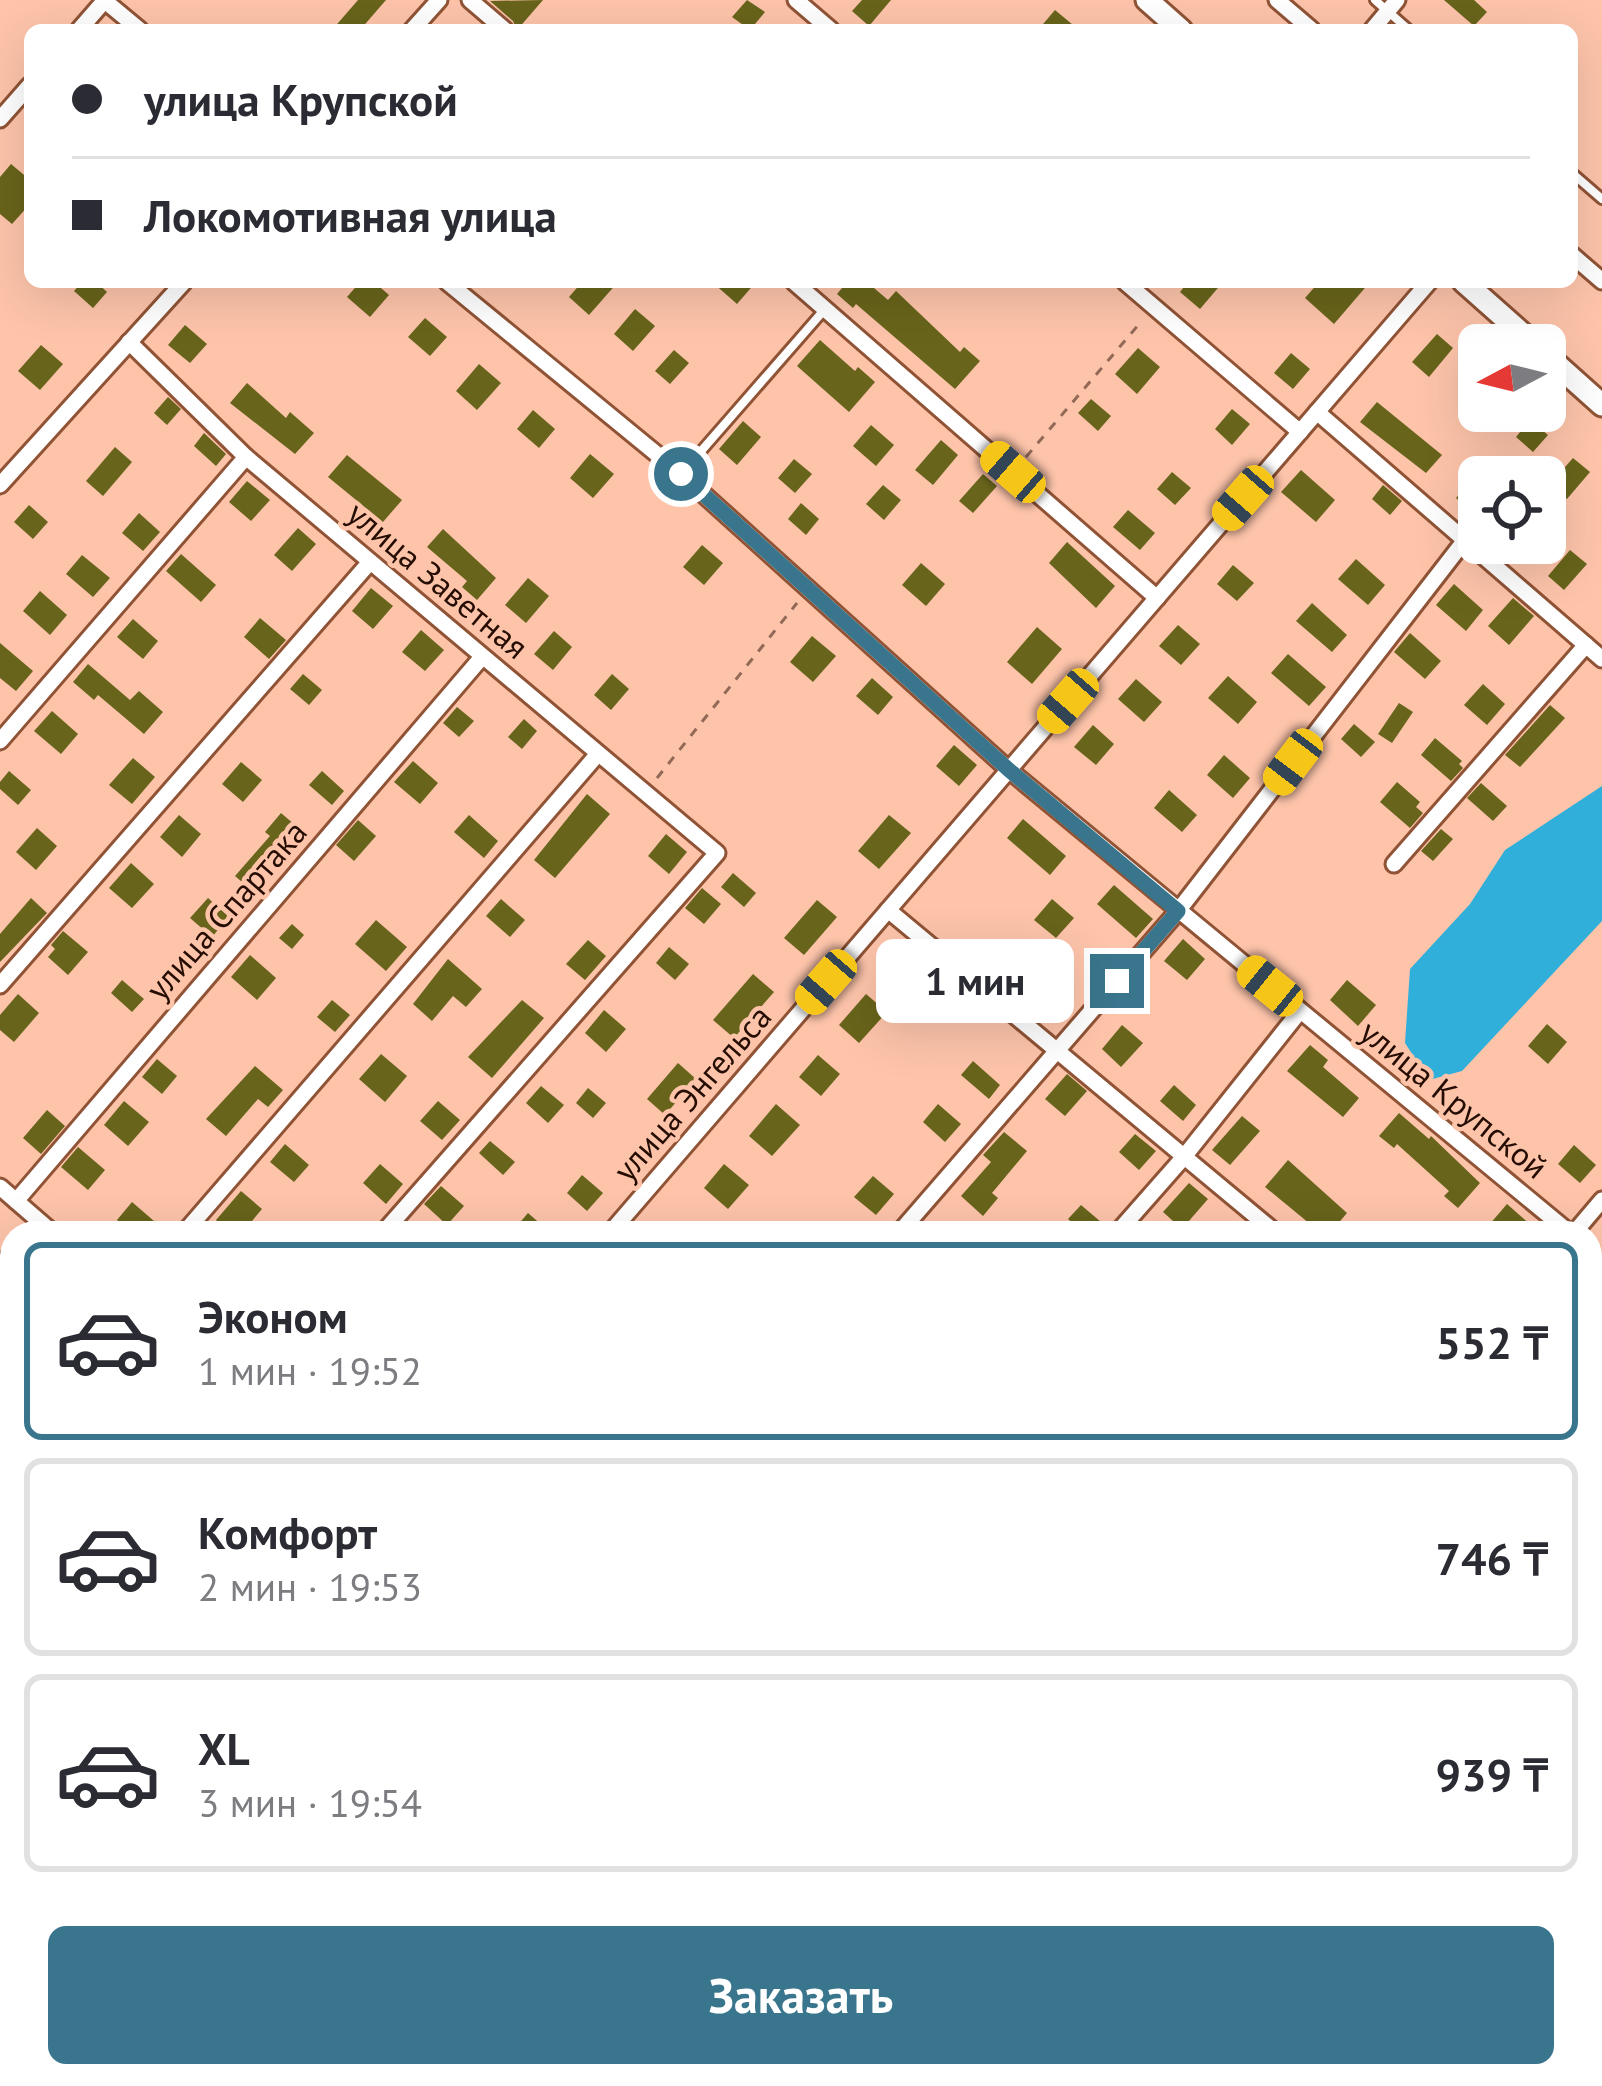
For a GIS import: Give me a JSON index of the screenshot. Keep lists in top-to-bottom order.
{
  "streets": {
    "street": [
      "улица Заветная",
      "улица Спартака",
      "улица Энгельса",
      "улица Крупской"
    ]
  },
  "crossings": [
    ["улица Заветная", "улица Спартака"],
    ["улица Энгельса", "улица Крупской"]
  ],
  "north": "left",
  "page": {
    "banner": ["улица Крупской", "Локомотивная улица"],
    "bubble": "1 мин",
    "list": [
      {
        "name": "Эконом",
        "note": "1 мин · 19:52",
        "value": "552 ₸"
      },
      {
        "name": "Комфорт",
        "note": "2 мин · 19:53",
        "value": "746 ₸"
      },
      {
        "name": "XL",
        "note": "3 мин · 19:54",
        "value": "939 ₸"
      }
    ],
    "buttons": "Заказать"
  }
}
